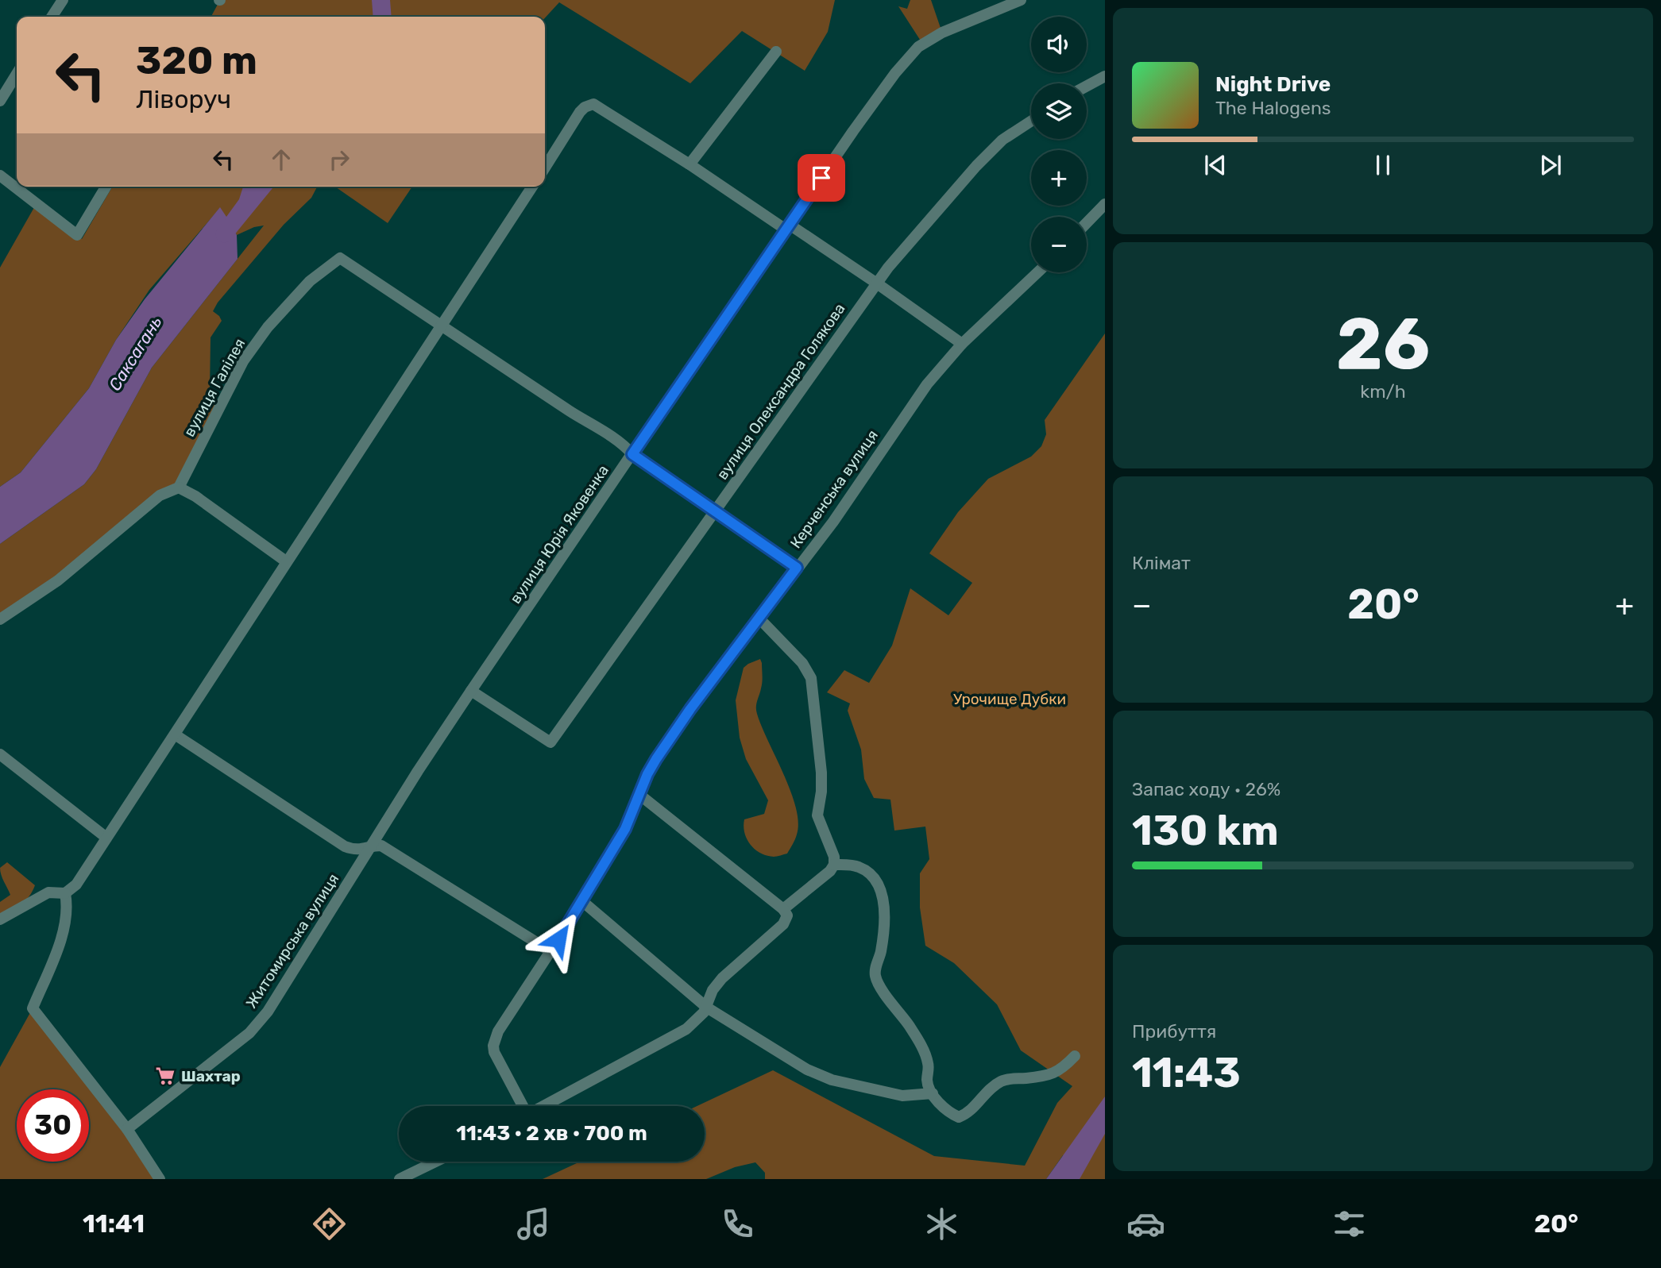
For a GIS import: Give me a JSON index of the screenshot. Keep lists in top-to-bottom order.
{
  "streets": {
    "street": [
      "вулиця Галілея",
      "вулиця Олександра Голякова",
      "Керченська вулиця",
      "вулиця Юрія Яковенка",
      "Житомирська вулиця"
    ]
  },
  "crossings": [
    ["вулиця Галілея", "вулиця Олександра Голякова"],
    ["вулиця Галілея", "Керченська вулиця"],
    ["вулиця Галілея", "вулиця Юрія Яковенка"],
    ["вулиця Олександра Голякова", "вулиця Юрія Яковенка"],
    ["вулиця Олександра Голякова", "Житомирська вулиця"],
    ["вулиця Юрія Яковенка", "Житомирська вулиця"]
  ],
  "water": ["Саксагань"],
  "parks": ["Урочище Дубки"],
  "places": {
    "supermarket": ["Шахтар"]
  },
  "page": {
    "map_buttons": ["+", "−"],
    "turn": ["320 m", "Ліворуч"],
    "song": ["Night Drive", "The Halogens"],
    "tile": [
      ["26", "km/h"],
      "Клімат",
      ["Запас ходу · 26%", "130 km"],
      ["Прибуття", "11:43"]
    ],
    "heat": ["−", "20°", "+"],
    "limit": "30",
    "trip": "11:43 · 2 хв · 700 m",
    "tabs": ["11:41", "20°"]
  }
}
